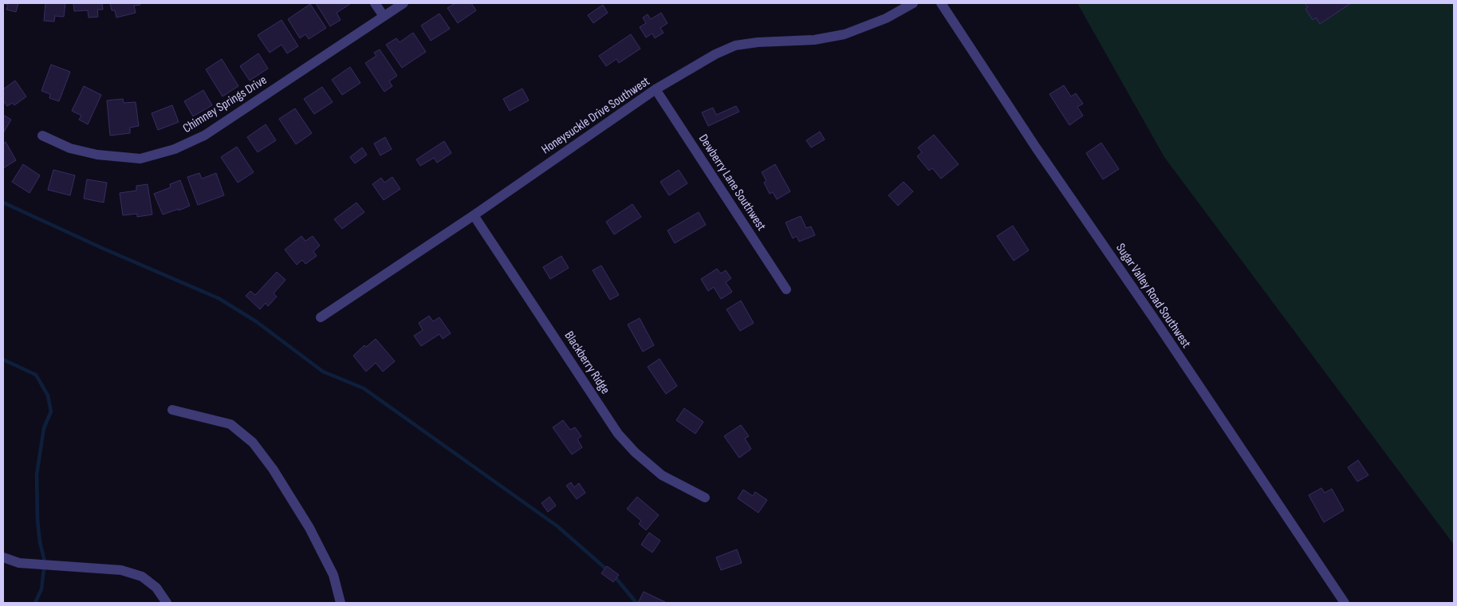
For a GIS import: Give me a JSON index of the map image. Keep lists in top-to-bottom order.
{
  "streets": {
    "street": [
      "Chimney Springs Drive",
      "Honeysuckle Drive Southwest",
      "Dewberry Lane Southwest",
      "Sugar Valley Road Southwest",
      "Blackberry Ridge"
    ]
  },
  "crossings": [
    ["Honeysuckle Drive Southwest", "Dewberry Lane Southwest"],
    ["Honeysuckle Drive Southwest", "Blackberry Ridge"]
  ]
}
